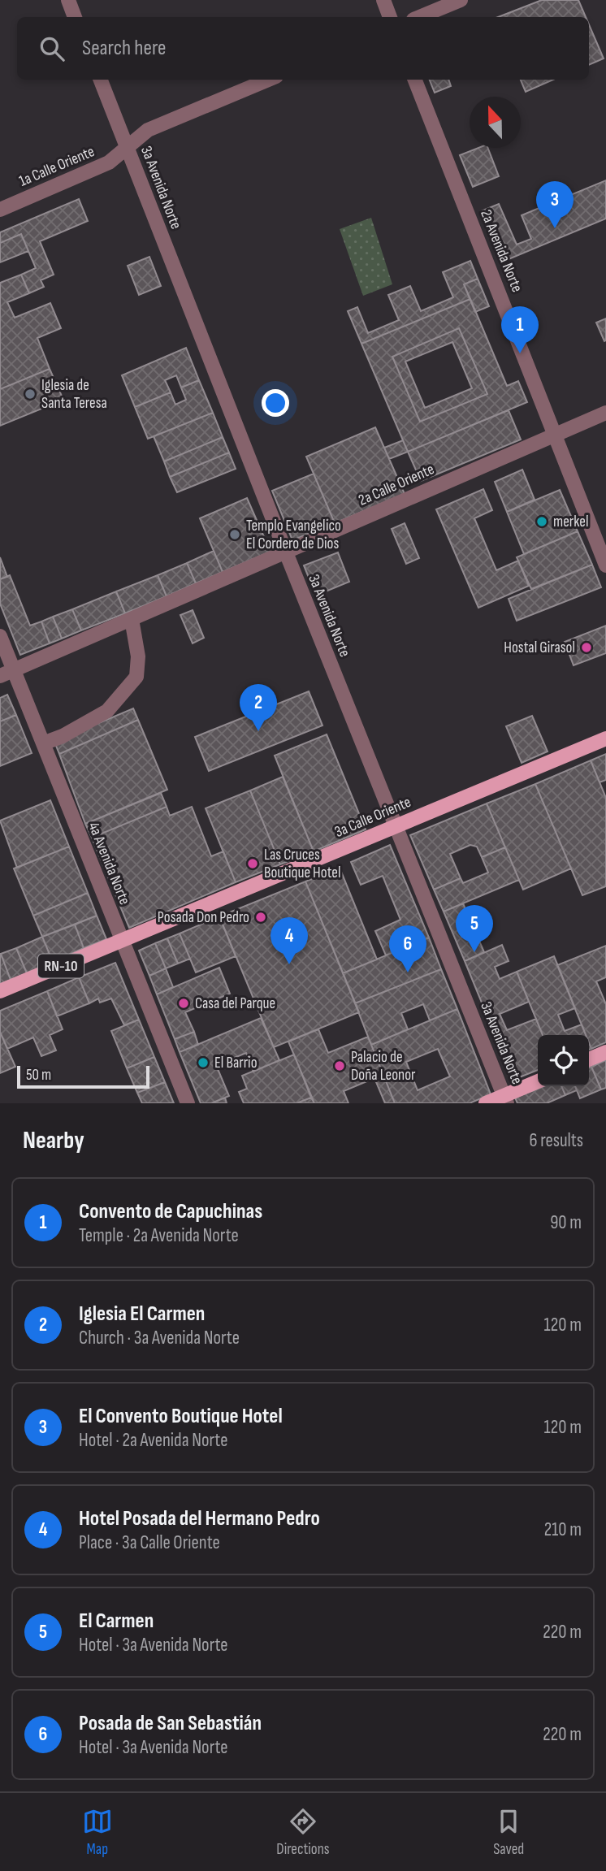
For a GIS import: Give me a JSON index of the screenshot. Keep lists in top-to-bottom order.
{
  "streets": {
    "main road": ["3a Calle Oriente", "RN-10"],
    "street": [
      "1a Calle Oriente",
      "3a Avenida Norte",
      "2a Avenida Norte",
      "2a Calle Oriente",
      "4a Avenida Norte"
    ]
  },
  "crossings": [
    ["1a Calle Oriente", "3a Avenida Norte"],
    ["3a Avenida Norte", "2a Calle Oriente"],
    ["3a Avenida Norte", "3a Calle Oriente"],
    ["2a Avenida Norte", "2a Calle Oriente"],
    ["2a Calle Oriente", "4a Avenida Norte"],
    ["3a Calle Oriente", "4a Avenida Norte"],
    ["3a Calle Oriente", "RN-10"],
    ["4a Avenida Norte", "RN-10"]
  ],
  "places": [
    "Iglesia de Santa Teresa",
    "merkel",
    "Templo Evangelico El Cordero de Dios",
    "Hostal Girasol",
    "Las Cruces Boutique Hotel",
    "Posada Don Pedro",
    "Casa del Parque",
    "El Barrio",
    "Palacio de Doña Leonor"
  ],
  "scale_bar": "50 m",
  "north": "top",
  "page": {
    "search": "Search here",
    "pins": [
      "3",
      "1",
      "2",
      "5",
      "4",
      "6"
    ],
    "scale": "50 m",
    "heading": ["Nearby", "6 results"],
    "list": [
      {
        "mark": "1",
        "name": "Convento de Capuchinas",
        "note": "Temple · 2a Avenida Norte",
        "value": "90 m"
      },
      {
        "mark": "2",
        "name": "Iglesia El Carmen",
        "note": "Church · 3a Avenida Norte",
        "value": "120 m"
      },
      {
        "mark": "3",
        "name": "El Convento Boutique Hotel",
        "note": "Hotel · 2a Avenida Norte",
        "value": "120 m"
      },
      {
        "mark": "4",
        "name": "Hotel Posada del Hermano Pedro",
        "note": "Place · 3a Calle Oriente",
        "value": "210 m"
      },
      {
        "mark": "5",
        "name": "El Carmen",
        "note": "Hotel · 3a Avenida Norte",
        "value": "220 m"
      },
      {
        "mark": "6",
        "name": "Posada de San Sebastián",
        "note": "Hotel · 3a Avenida Norte",
        "value": "220 m"
      }
    ],
    "nav": ["Map", "Directions", "Saved"]
  }
}
